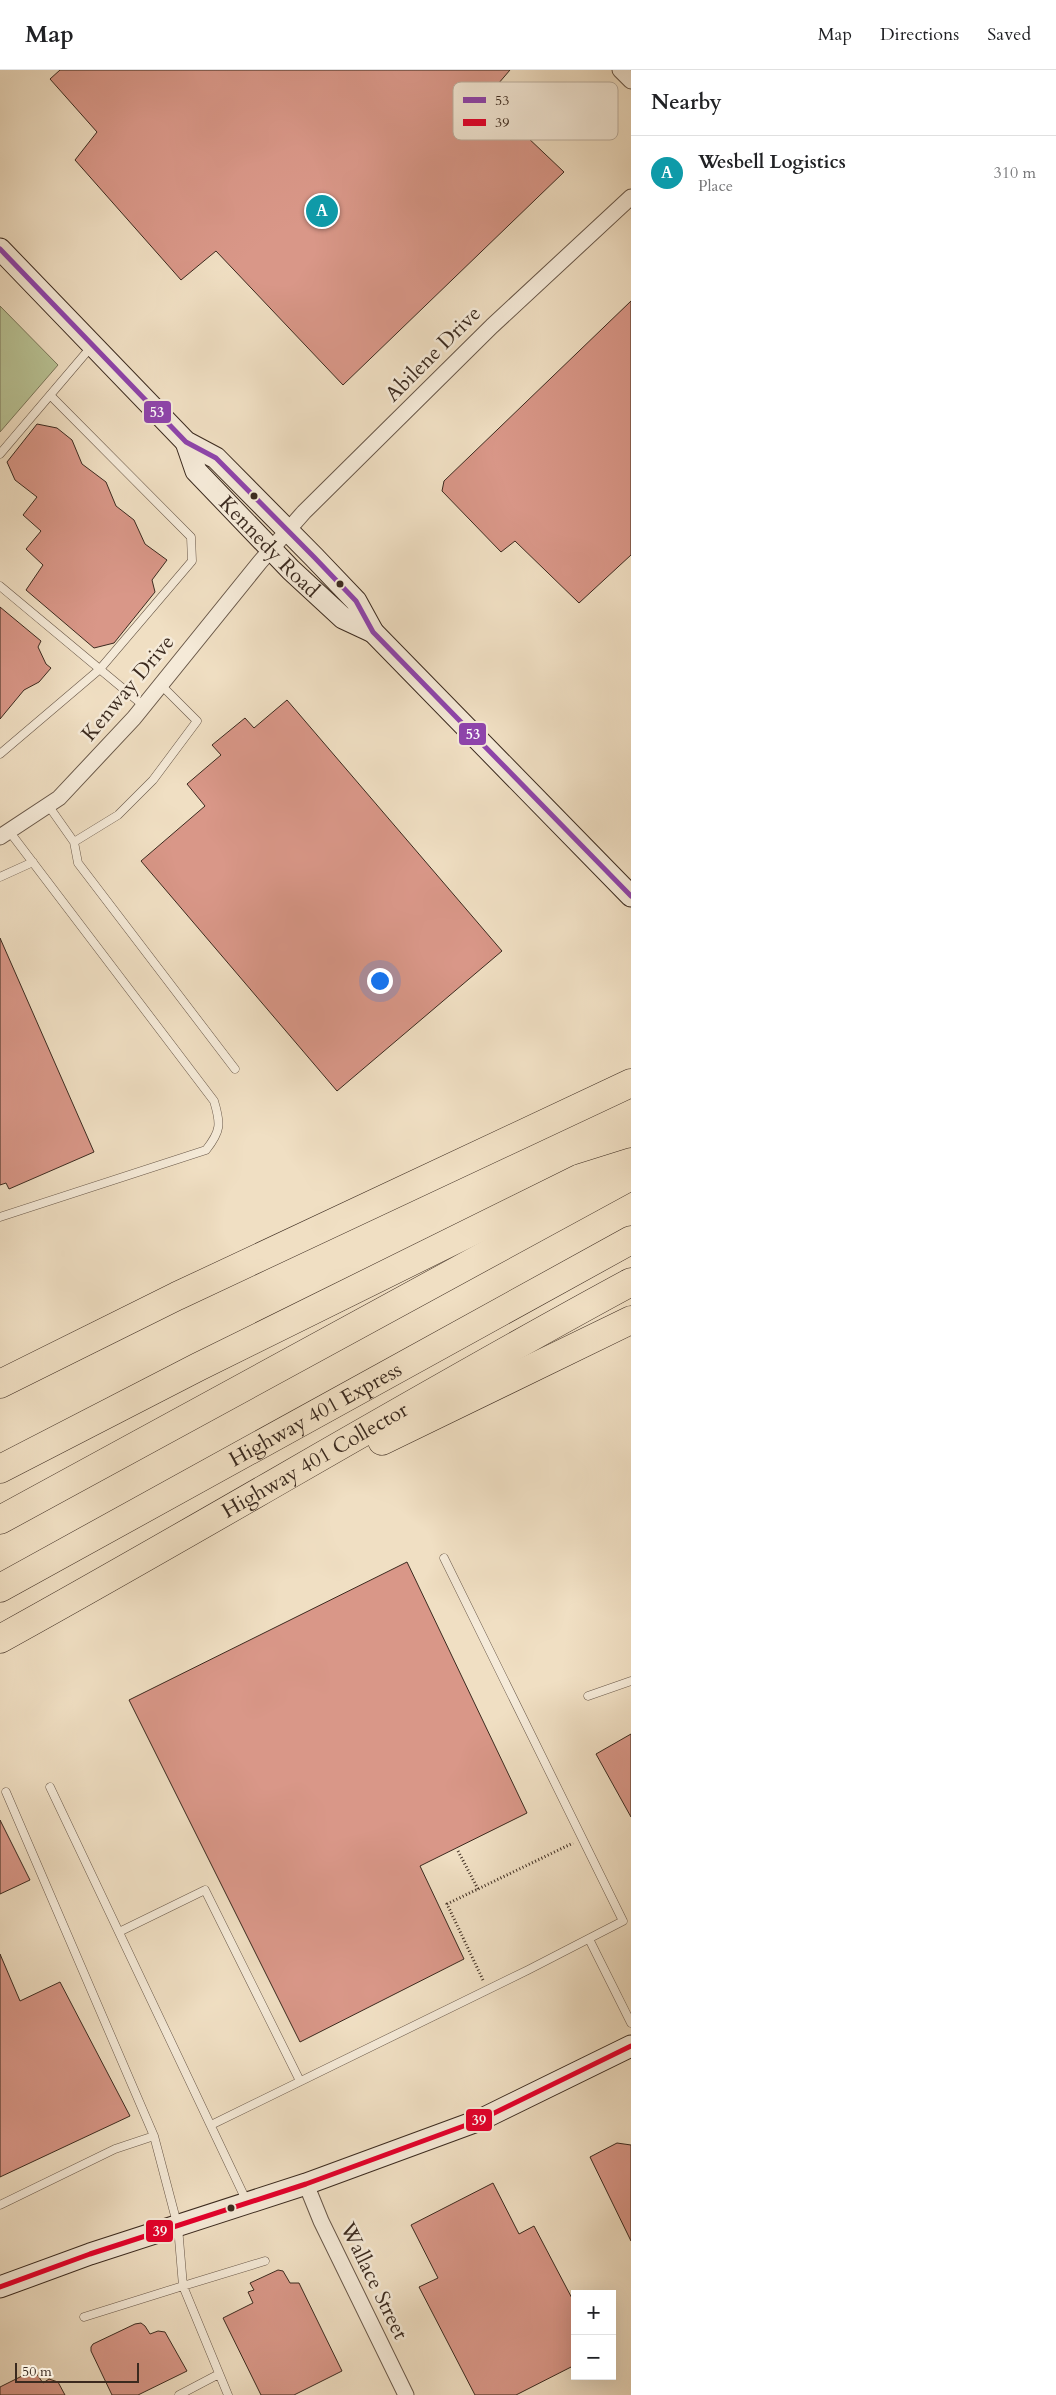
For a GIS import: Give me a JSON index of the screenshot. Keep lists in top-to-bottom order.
{
  "streets": {
    "highway": ["Highway 401 Express", "Highway 401 Collector"],
    "main road": ["Kennedy Road"],
    "street": ["Abilene Drive", "Kenway Drive", "Wallace Street"]
  },
  "crossings": [
    ["Abilene Drive", "Kennedy Road"],
    ["Abilene Drive", "Kenway Drive"],
    ["Kennedy Road", "Kenway Drive"]
  ],
  "lines": ["transit line 53", "transit line 39"],
  "legend": ["53", "39"],
  "scale_bar": "50 m",
  "page": {
    "header": "Map",
    "nav": ["Map", "Directions", "Saved"],
    "heading": "Nearby",
    "list": [
      {
        "mark": "A",
        "name": "Wesbell Logistics",
        "note": "Place",
        "value": "310 m"
      }
    ],
    "pins": "A",
    "map_buttons": ["+", "−"],
    "scale": "50 m"
  }
}
